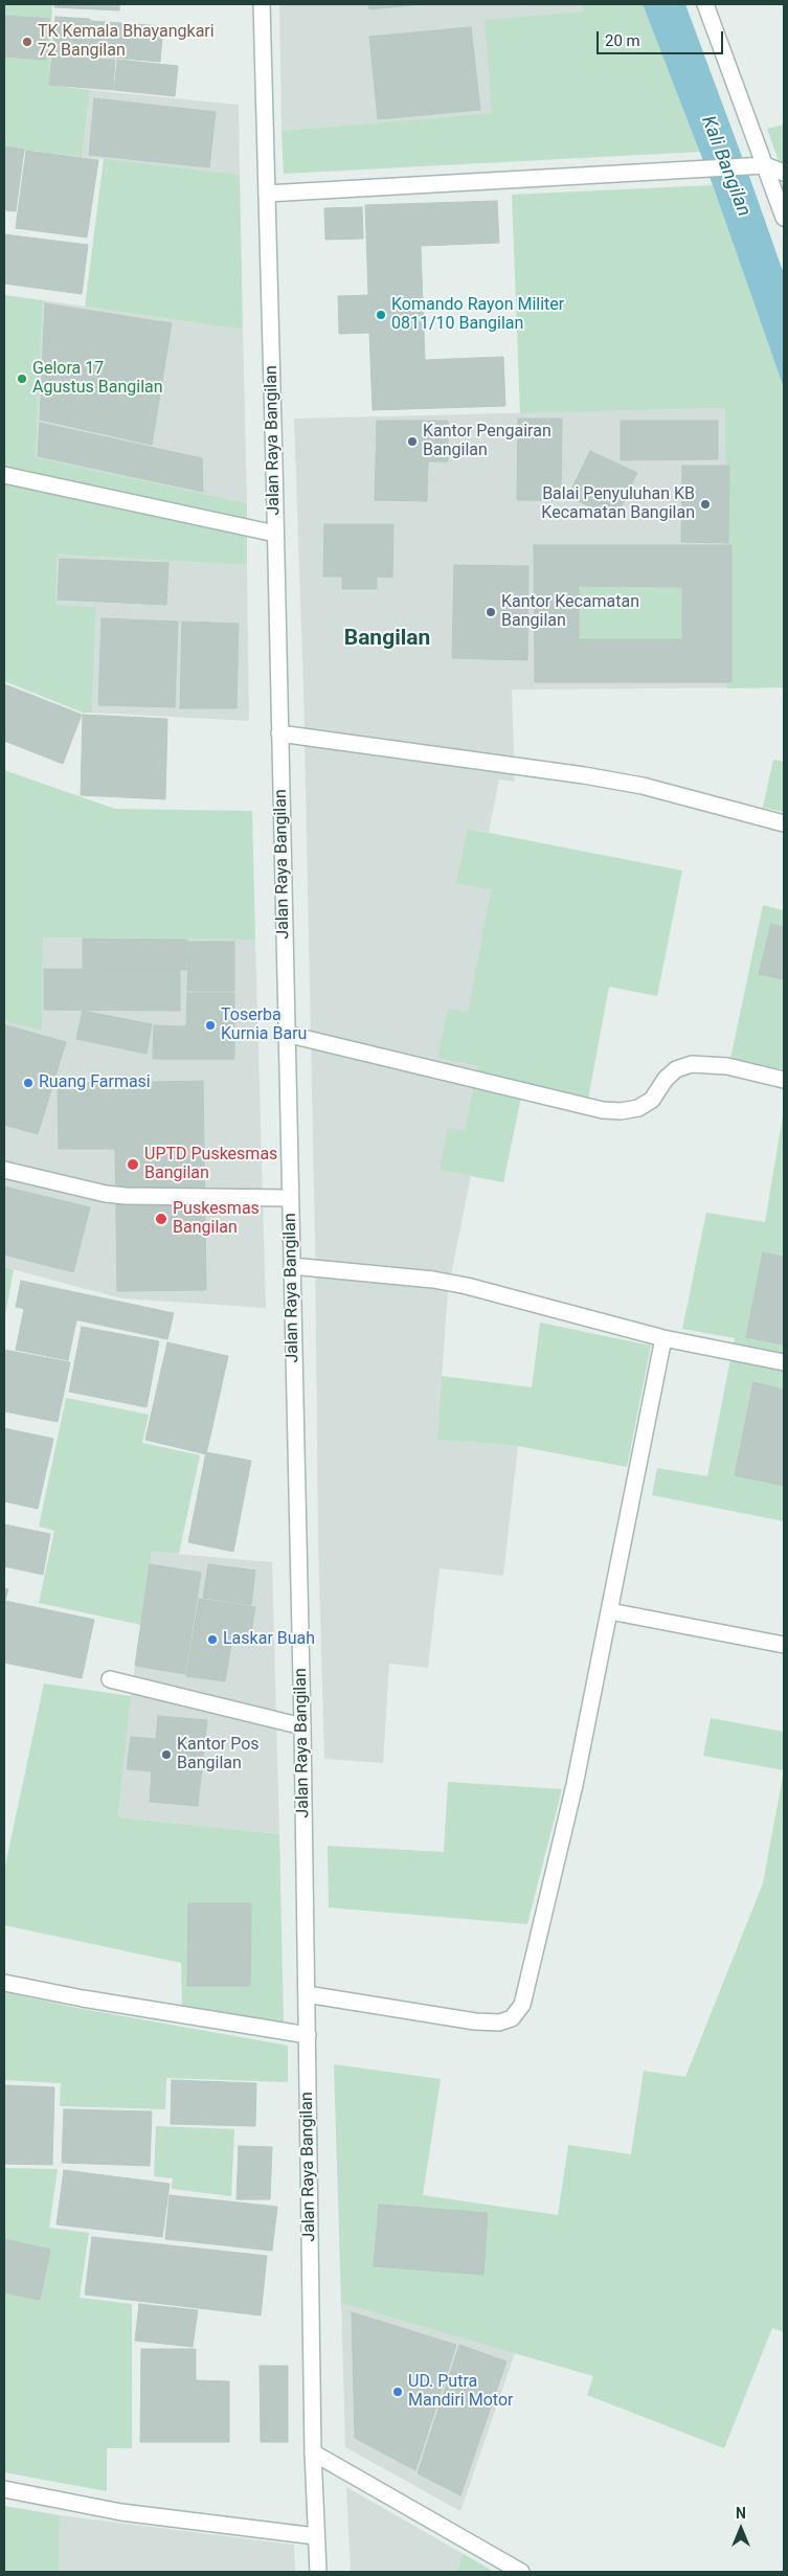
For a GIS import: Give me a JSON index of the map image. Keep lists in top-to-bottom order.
{
  "streets": {
    "main road": ["Jalan Raya Bangilan"]
  },
  "districts": ["Bangilan"],
  "water": ["Kali Bangilan"],
  "places": [
    "TK Kemala Bhayangkari 72 Bangilan",
    "Komando Rayon Militer 0811/10 Bangilan",
    "Gelora 17 Agustus Bangilan",
    "Kantor Pengairan Bangilan",
    "Balai Penyuluhan KB Kecamatan Bangilan",
    "Kantor Kecamatan Bangilan",
    "Toserba Kurnia Baru",
    "Ruang Farmasi",
    "UPTD Puskesmas Bangilan",
    "Puskesmas Bangilan",
    "Laskar Buah",
    "Kantor Pos Bangilan",
    "UD. Putra Mandiri Motor"
  ],
  "scale_bar": "20 m",
  "north": "top"
}
